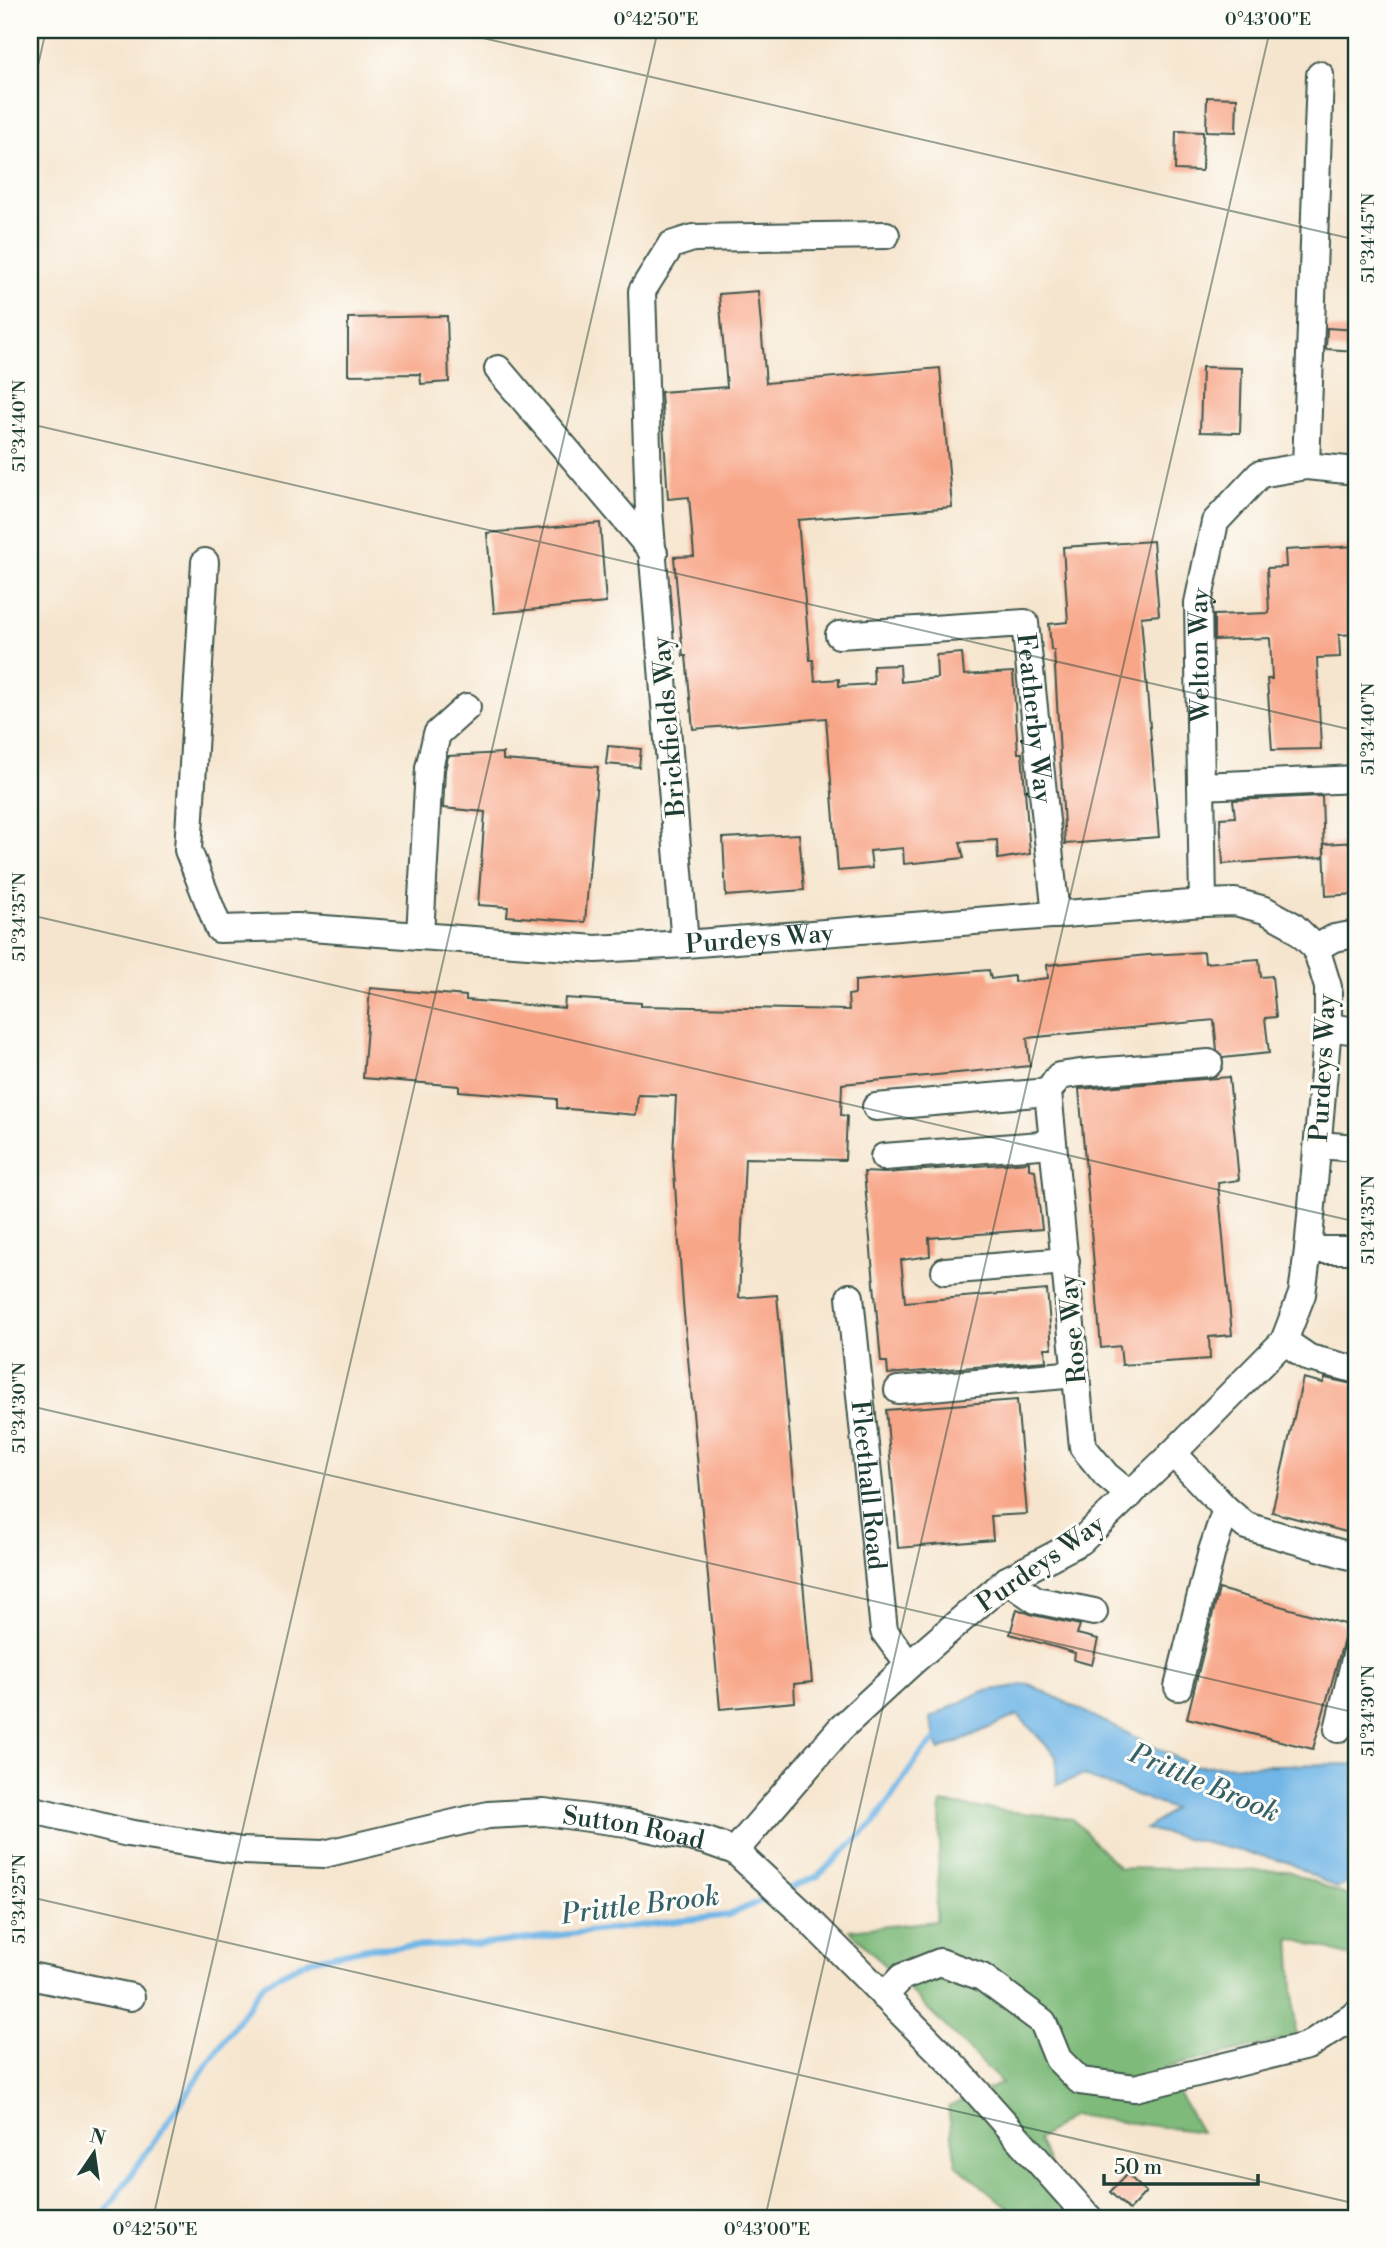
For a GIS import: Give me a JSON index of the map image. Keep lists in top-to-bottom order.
{
  "streets": {
    "street": [
      "Welton Way",
      "Featherby Way",
      "Brickfields Way",
      "Purdeys Way",
      "Rose Way",
      "Fleethall Road",
      "Sutton Road"
    ]
  },
  "crossings": [
    ["Welton Way", "Purdeys Way"],
    ["Featherby Way", "Purdeys Way"],
    ["Brickfields Way", "Purdeys Way"],
    ["Purdeys Way", "Rose Way"],
    ["Purdeys Way", "Fleethall Road"],
    ["Purdeys Way", "Sutton Road"]
  ],
  "water": ["Prittle Brook"],
  "scale_bar": "50 m",
  "north": "top",
  "coordinates": [
    "0°42'50\"E",
    "0°43'00\"E",
    "51°34'45\"N",
    "51°34'40\"N",
    "51°34'35\"N",
    "51°34'30\"N",
    "51°34'25\"N"
  ]
}
